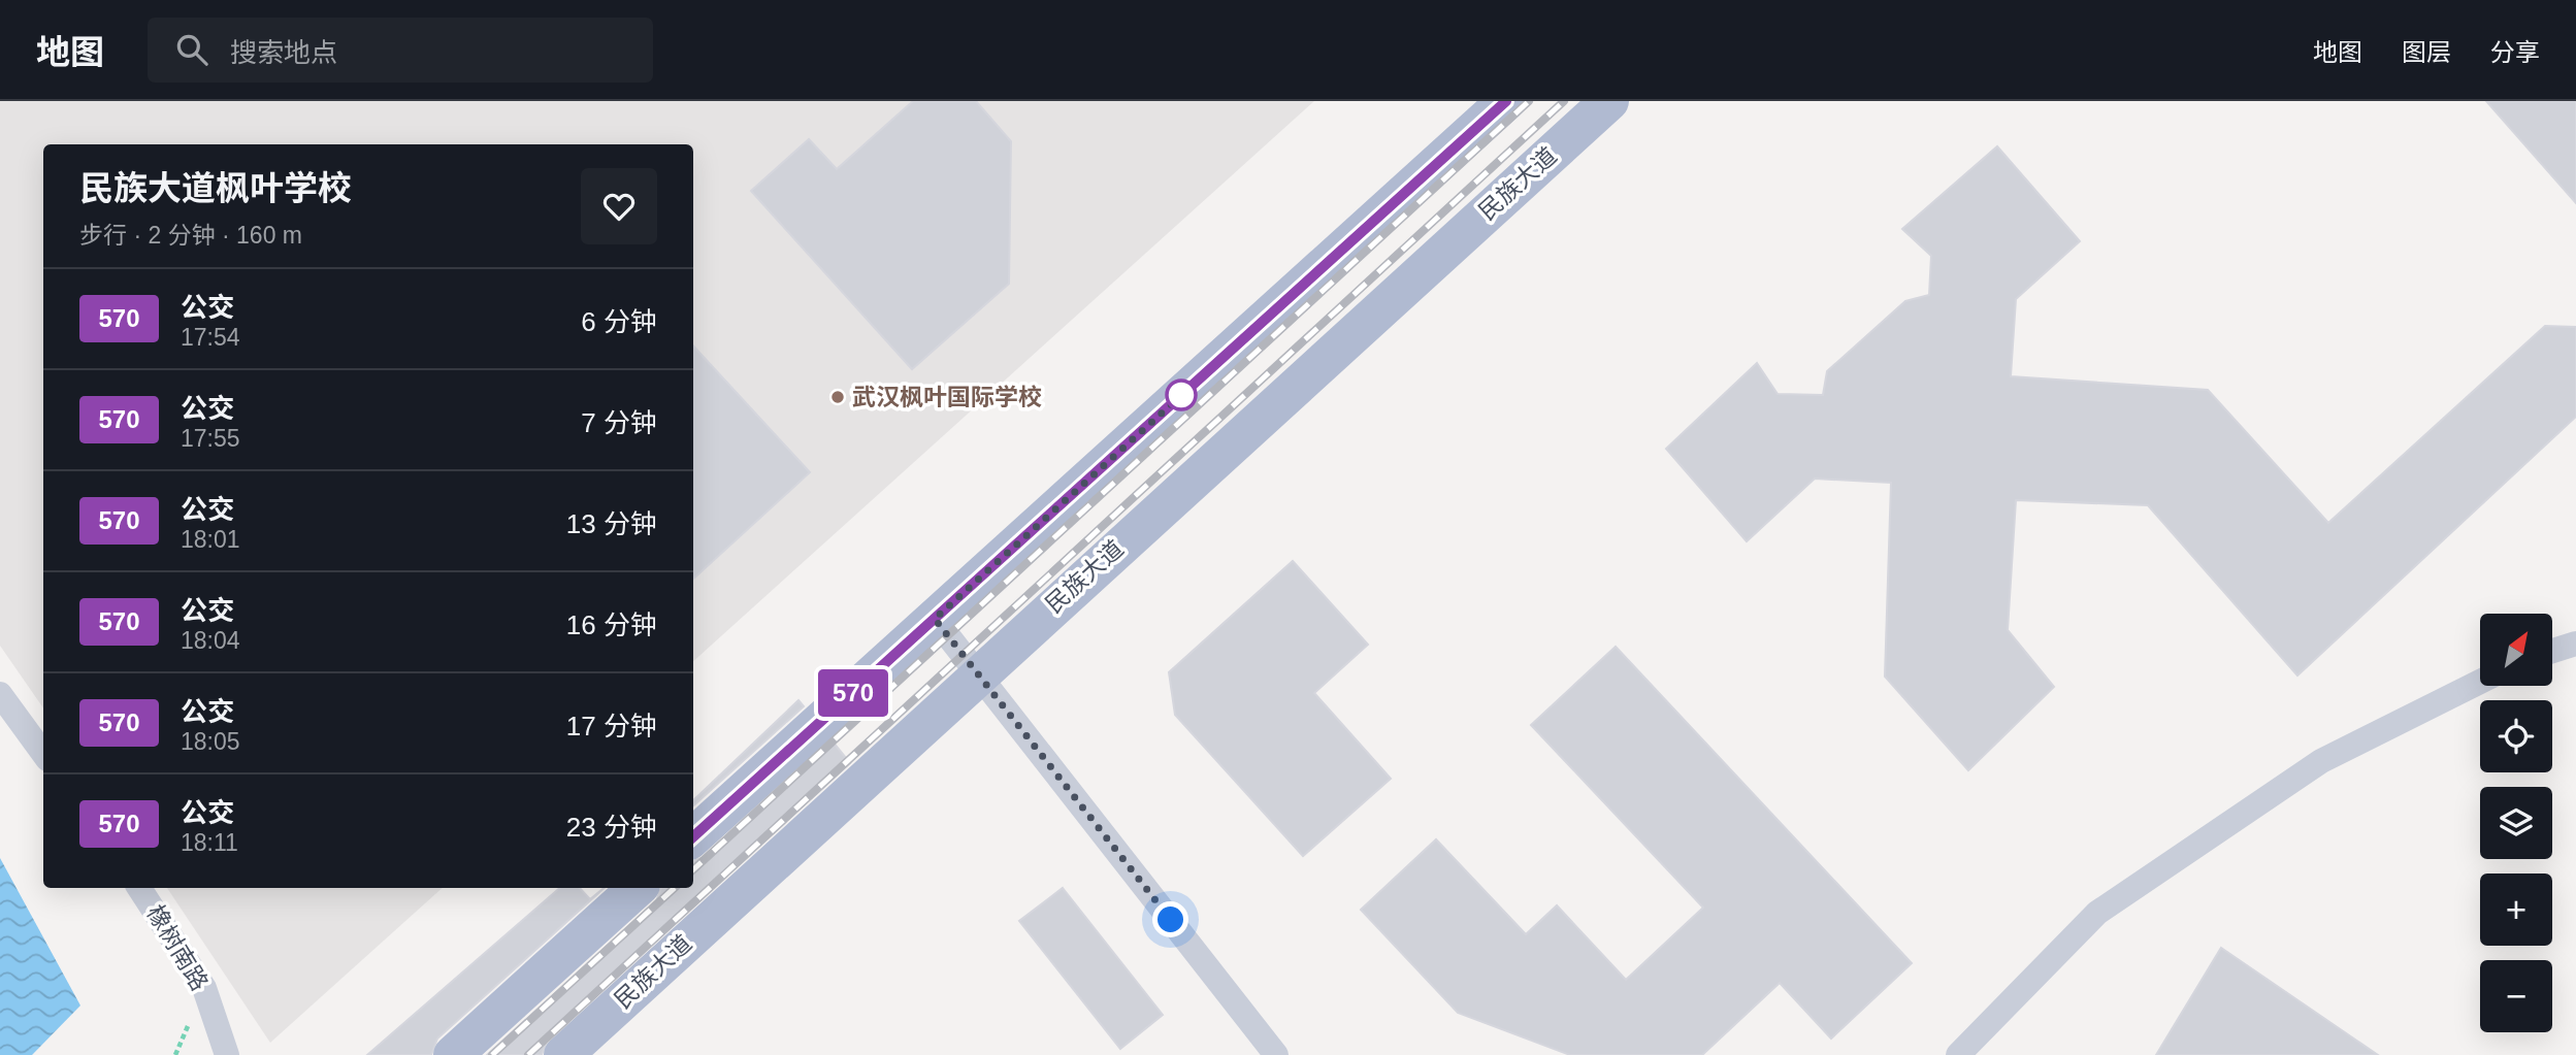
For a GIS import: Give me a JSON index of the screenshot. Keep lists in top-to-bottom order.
{
  "streets": {
    "main road": ["民族大道"],
    "street": ["橡树南路"]
  },
  "places": ["武汉枫叶国际学校"],
  "lines": ["bus line 570"],
  "north": "top right",
  "page": {
    "header": "地图",
    "search": "搜索地点",
    "nav": ["地图", "图层", "分享"],
    "on_map": "570",
    "heading": ["民族大道枫叶学校", "步行 · 2 分钟 · 160 m"],
    "list": [
      {
        "mark": "570",
        "name": "公交",
        "note": "17:54",
        "value": "6 分钟"
      },
      {
        "mark": "570",
        "name": "公交",
        "note": "17:55",
        "value": "7 分钟"
      },
      {
        "mark": "570",
        "name": "公交",
        "note": "18:01",
        "value": "13 分钟"
      },
      {
        "mark": "570",
        "name": "公交",
        "note": "18:04",
        "value": "16 分钟"
      },
      {
        "mark": "570",
        "name": "公交",
        "note": "18:05",
        "value": "17 分钟"
      },
      {
        "mark": "570",
        "name": "公交",
        "note": "18:11",
        "value": "23 分钟"
      }
    ],
    "map_buttons": ["+", "−"]
  }
}
